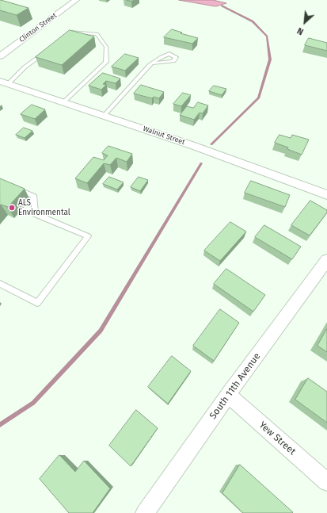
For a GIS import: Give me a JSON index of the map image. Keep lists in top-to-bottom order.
{
  "streets": {
    "street": [
      "Clinton Street",
      "Walnut Street",
      "South 11th Avenue",
      "Yew Street"
    ]
  },
  "crossings": [
    ["South 11th Avenue", "Yew Street"]
  ],
  "places": ["ALS Environmental"],
  "north": "bottom left"
}
